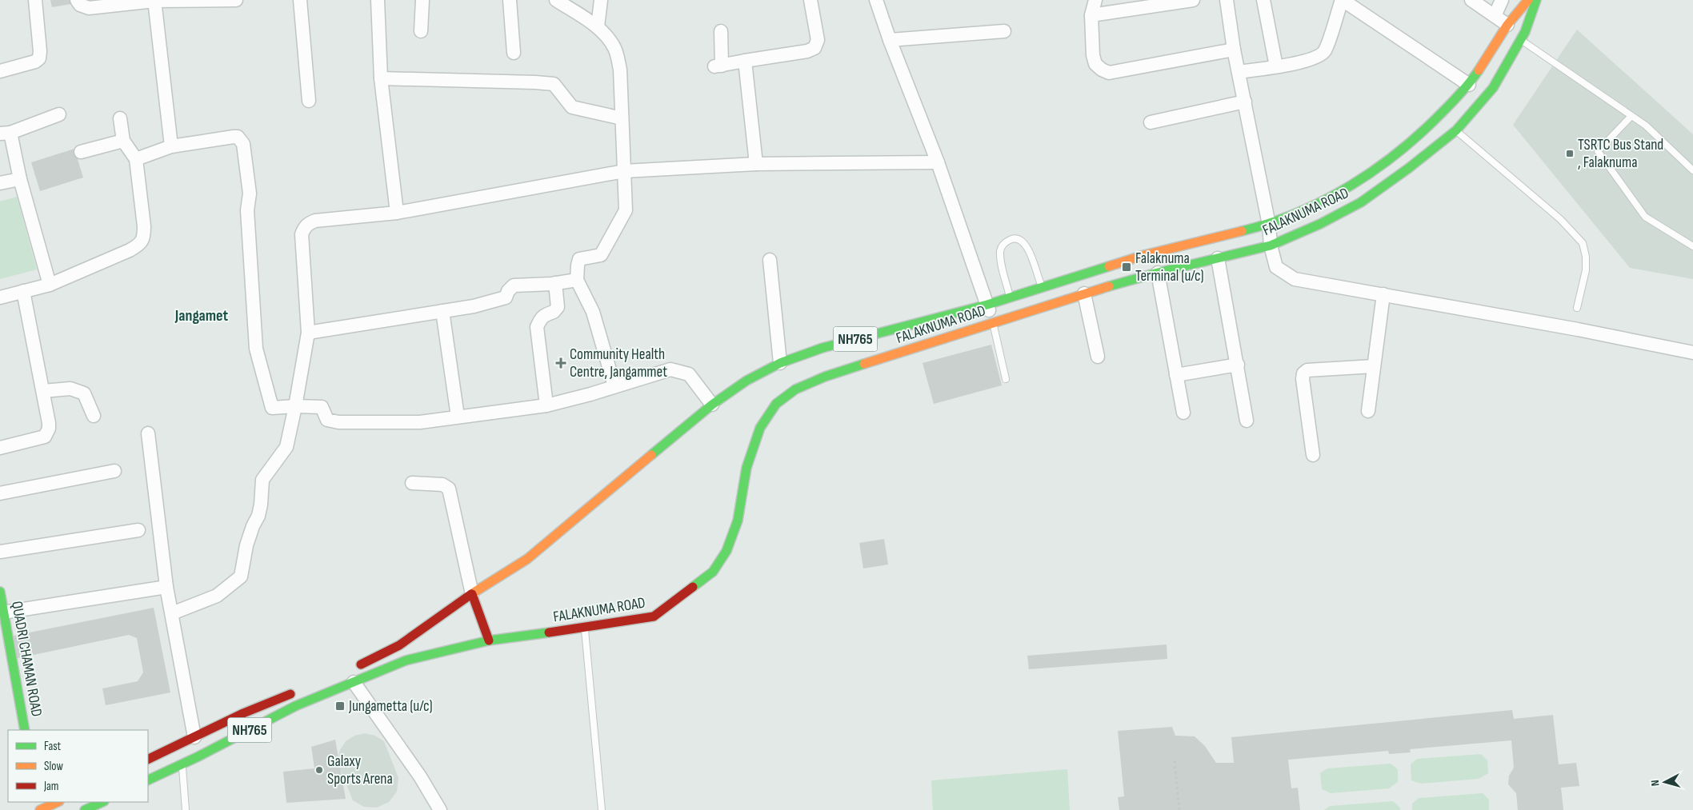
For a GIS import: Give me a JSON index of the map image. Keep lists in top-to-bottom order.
{
  "streets": {
    "main road": ["FALAKNUMA ROAD", "NH765", "QUADRI CHAMAN ROAD"]
  },
  "districts": ["Jangamet"],
  "places": {
    "transit": ["TSRTC Bus Stand , Falaknuma", "Falaknuma Terminal (u/c)", "Jungametta (u/c)"],
    "health": ["Community Health Centre, Jangammet"],
    "other": ["Galaxy Sports Arena"]
  },
  "legend": ["Fast", "Slow", "Jam"],
  "north": "left"
}
